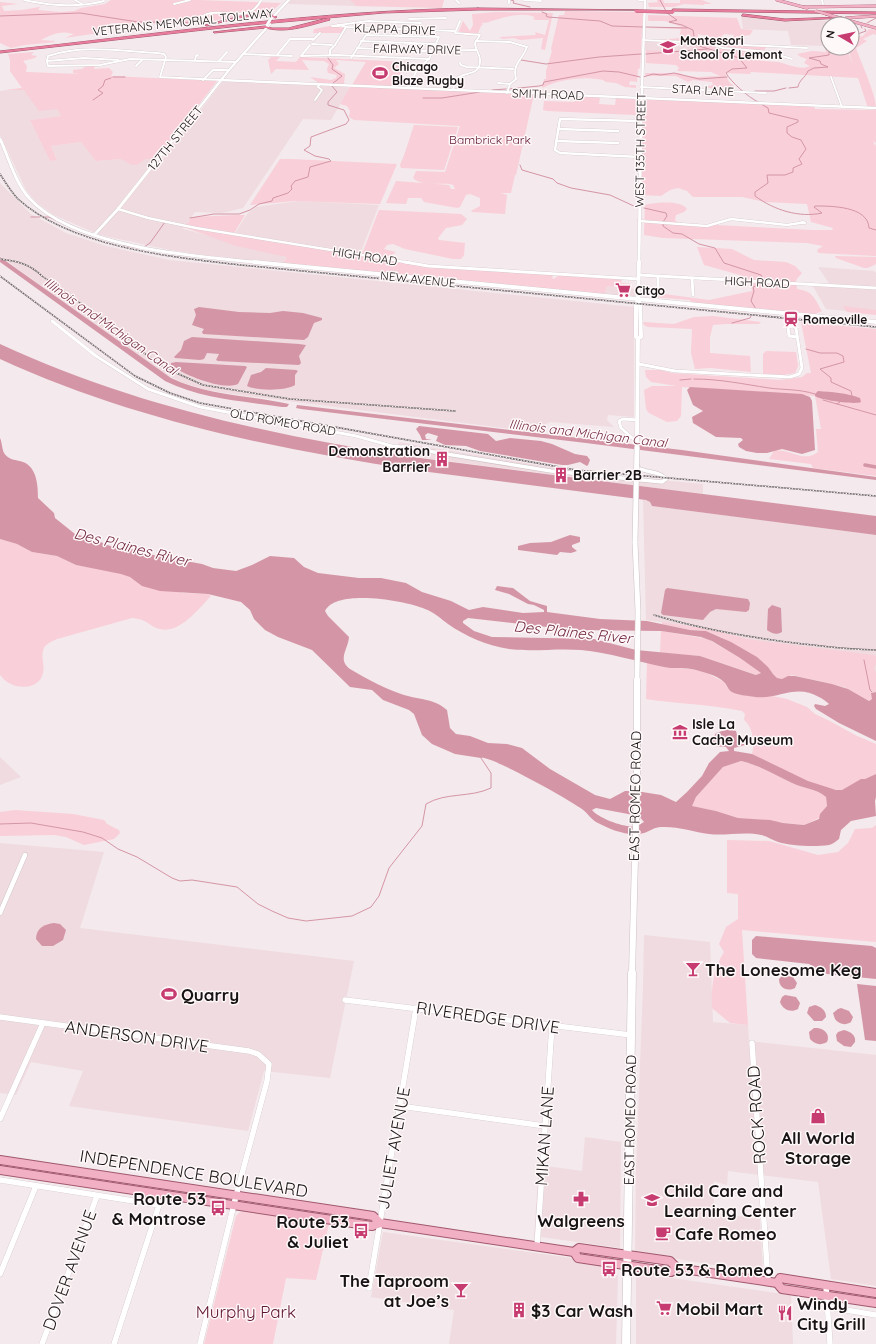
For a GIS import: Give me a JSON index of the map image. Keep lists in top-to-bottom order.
{
  "streets": {
    "highway": ["VETERANS MEMORIAL TOLLWAY"],
    "main road": [
      "SMITH ROAD",
      "127TH STREET",
      "WEST 135TH STREET",
      "NEW AVENUE",
      "EAST ROMEO ROAD",
      "INDEPENDENCE BOULEVARD"
    ],
    "street": [
      "KLAPPA DRIVE",
      "FAIRWAY DRIVE",
      "STAR LANE",
      "HIGH ROAD",
      "OLD ROMEO ROAD",
      "RIVEREDGE DRIVE",
      "ANDERSON DRIVE",
      "ROCK ROAD",
      "MIKAN LANE",
      "JULIET AVENUE",
      "DOVER AVENUE"
    ]
  },
  "crossings": [
    ["STAR LANE", "WEST 135TH STREET"],
    ["SMITH ROAD", "127TH STREET"],
    ["SMITH ROAD", "WEST 135TH STREET"],
    ["127TH STREET", "HIGH ROAD"],
    ["127TH STREET", "NEW AVENUE"],
    ["WEST 135TH STREET", "HIGH ROAD"],
    ["WEST 135TH STREET", "NEW AVENUE"],
    ["WEST 135TH STREET", "EAST ROMEO ROAD"],
    ["NEW AVENUE", "EAST ROMEO ROAD"],
    ["OLD ROMEO ROAD", "EAST ROMEO ROAD"],
    ["EAST ROMEO ROAD", "RIVEREDGE DRIVE"],
    ["EAST ROMEO ROAD", "INDEPENDENCE BOULEVARD"],
    ["RIVEREDGE DRIVE", "MIKAN LANE"],
    ["RIVEREDGE DRIVE", "JULIET AVENUE"],
    ["ANDERSON DRIVE", "INDEPENDENCE BOULEVARD"],
    ["ROCK ROAD", "INDEPENDENCE BOULEVARD"],
    ["MIKAN LANE", "INDEPENDENCE BOULEVARD"],
    ["JULIET AVENUE", "INDEPENDENCE BOULEVARD"]
  ],
  "water": ["Illinois and Michigan Canal", "Des Plaines River"],
  "parks": ["Bambrick Park", "Murphy Park"],
  "places": {
    "school or university": ["Montessori School of Lemont", "Child Care and Learning Center"],
    "sports": ["Chicago Blaze Rugby", "Quarry"],
    "supermarket": ["Citgo", "Mobil Mart"],
    "station": ["Romeoville"],
    "building": ["Demonstration Barrier", "Barrier 2B", "$3 Car Wash"],
    "museum": ["Isle La Cache Museum"],
    "bar": ["The Lonesome Keg", "The Taproom at Joe’s"],
    "shop": ["All World Storage"],
    "pharmacy": ["Walgreens"],
    "bus stop": ["Route 53 & Montrose", "Route 53 & Juliet", "Route 53 & Romeo"],
    "cafe": ["Cafe Romeo"],
    "restaurant": ["Windy City Grill"]
  },
  "north": "left"
}
